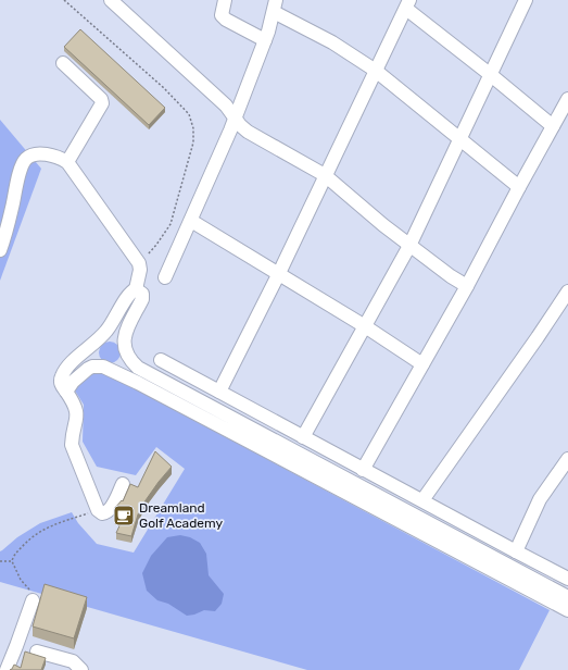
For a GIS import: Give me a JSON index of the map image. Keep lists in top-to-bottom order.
{
  "places": {
    "cafe": ["Dreamland Golf Academy"]
  }
}
